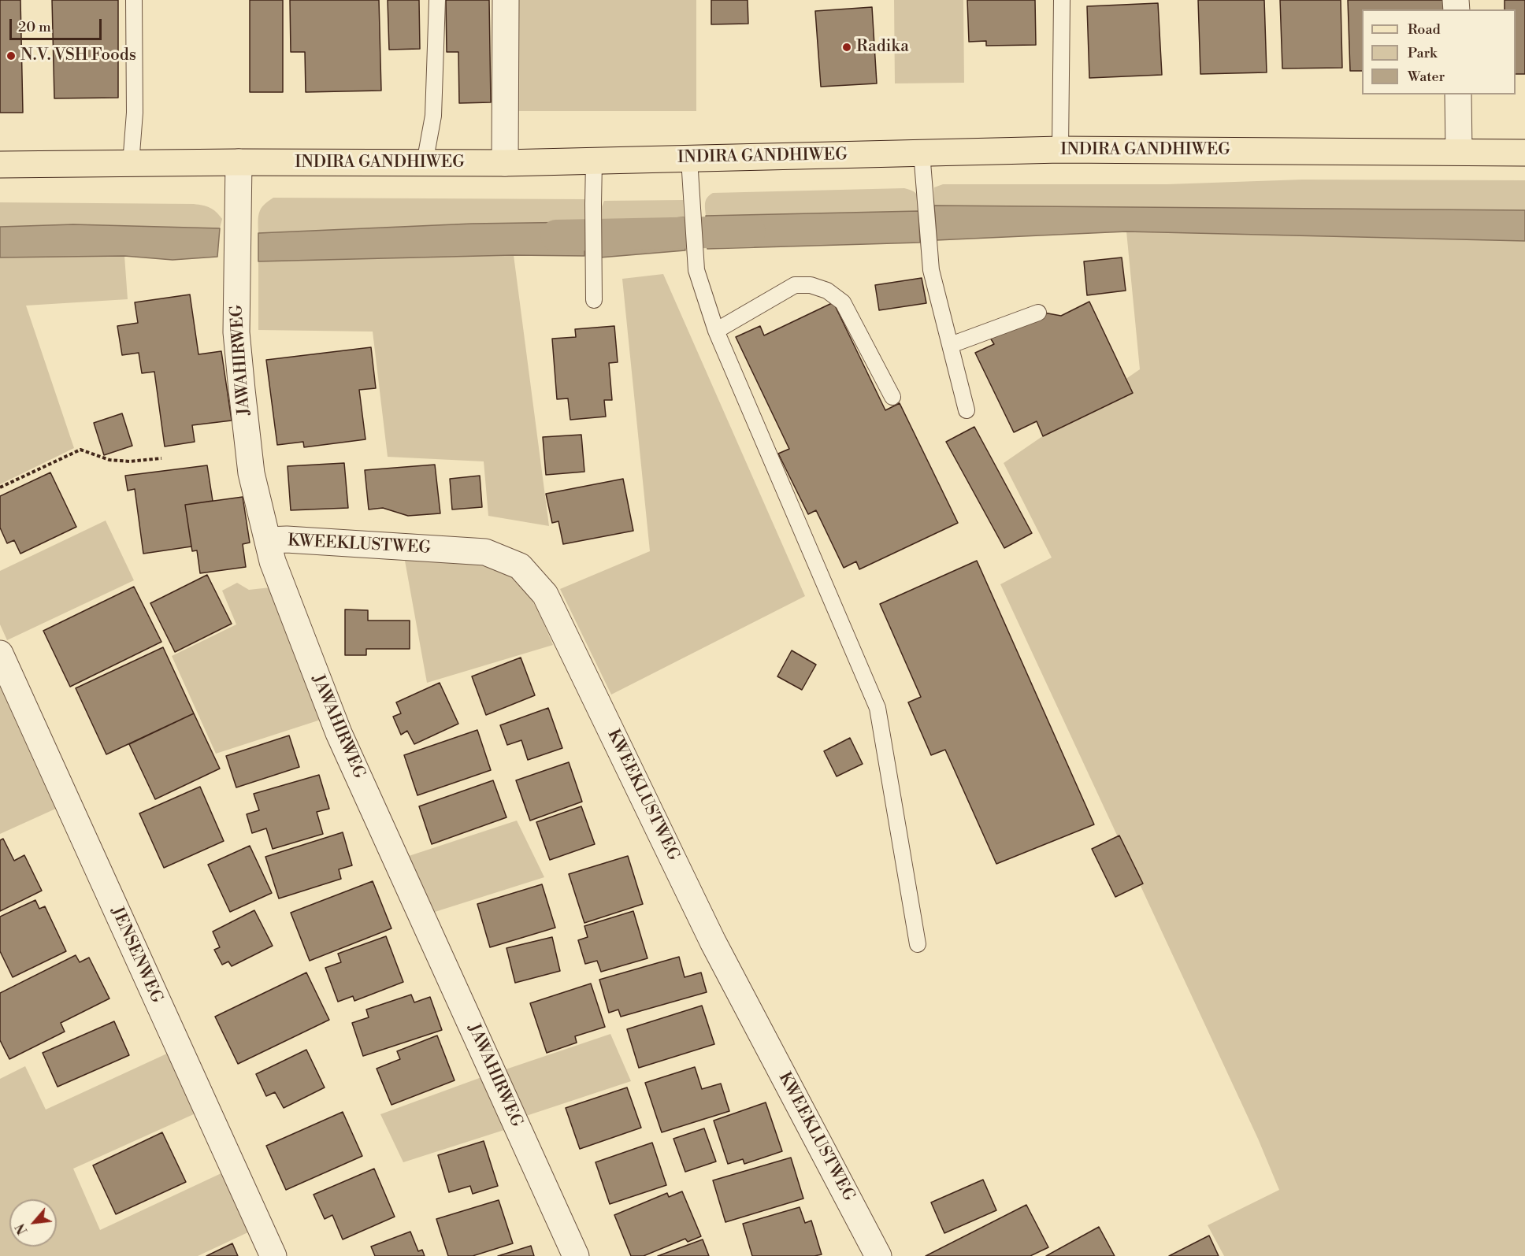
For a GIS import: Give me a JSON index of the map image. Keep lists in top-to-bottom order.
{
  "streets": {
    "main road": ["INDIRA GANDHIWEG"],
    "street": ["JAWAHIRWEG", "KWEEKLUSTWEG", "JENSENWEG"]
  },
  "crossings": [
    ["INDIRA GANDHIWEG", "JAWAHIRWEG"],
    ["JAWAHIRWEG", "KWEEKLUSTWEG"]
  ],
  "places": ["Radika", "N.V. VSH Foods"],
  "legend": ["Road", "Park", "Water"],
  "scale_bar": "20 m",
  "north": "bottom left"
}
